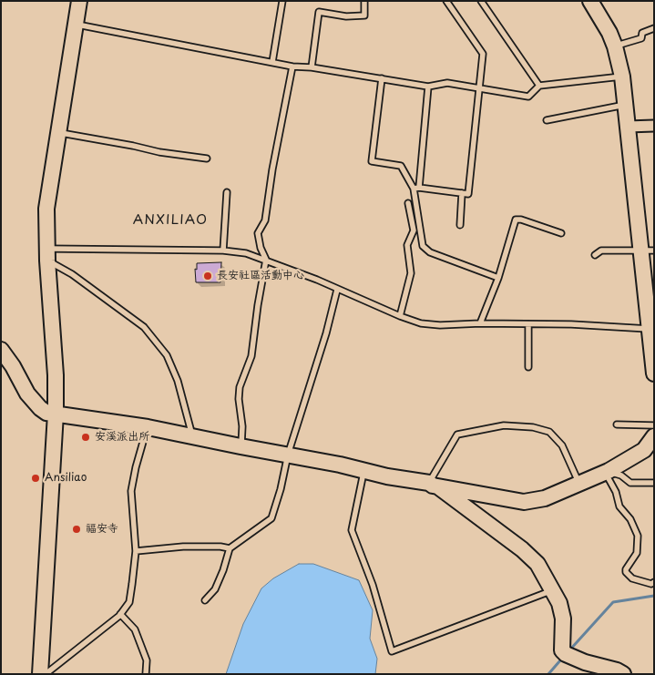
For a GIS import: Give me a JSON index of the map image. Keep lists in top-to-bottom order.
{
  "districts": ["ANXILIAO"],
  "places": [
    "長安社區活動中心",
    "安溪派出所",
    "Ansiliao",
    "福安寺"
  ]
}
